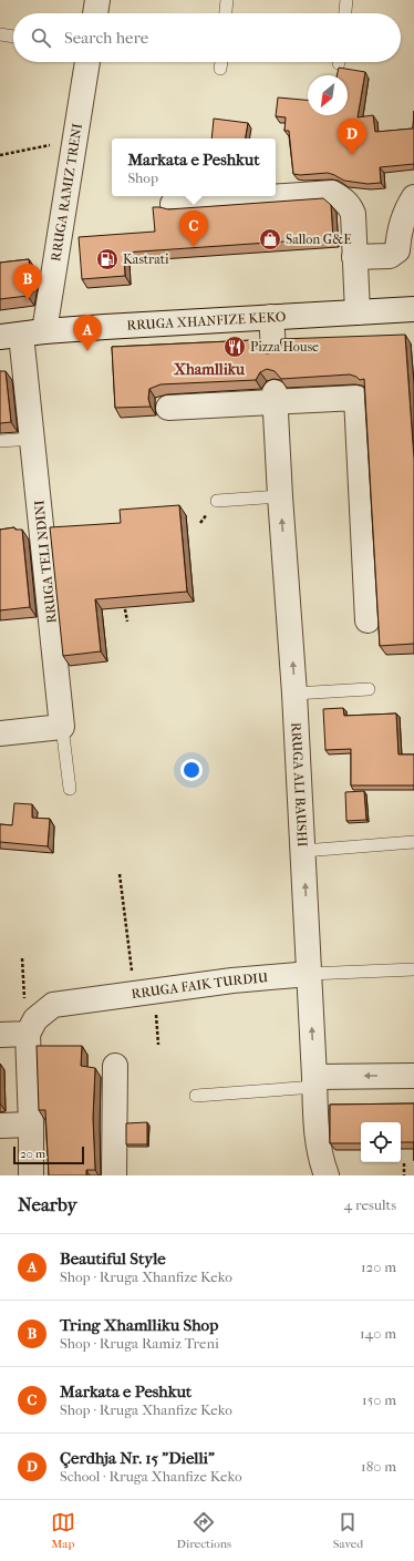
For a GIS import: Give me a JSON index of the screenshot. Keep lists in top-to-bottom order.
{
  "streets": {
    "street": [
      "RRUGA RAMIZ TRENI",
      "RRUGA XHANFIZE KEKO",
      "RRUGA TELI NDINI",
      "RRUGA ALI BAUSHI",
      "RRUGA FAIK TURDIU"
    ]
  },
  "crossings": [
    ["RRUGA RAMIZ TRENI", "RRUGA XHANFIZE KEKO"],
    ["RRUGA XHANFIZE KEKO", "RRUGA TELI NDINI"],
    ["RRUGA ALI BAUSHI", "RRUGA FAIK TURDIU"]
  ],
  "one_way": ["RRUGA ALI BAUSHI"],
  "districts": ["Xhamlliku"],
  "places": {
    "shop": ["Sallon G&E"],
    "fuel station": ["Kastrati"],
    "restaurant": ["Pizza House"]
  },
  "scale_bar": "20 m",
  "north": "bottom left",
  "page": {
    "search": "Search here",
    "pins": [
      "D",
      "C",
      "B",
      "A"
    ],
    "popup": ["Markata e Peshkut", "Shop"],
    "scale": "20 m",
    "heading": ["Nearby", "4 results"],
    "list": [
      {
        "mark": "A",
        "name": "Beautiful Style",
        "note": "Shop · Rruga Xhanfize Keko",
        "value": "120 m"
      },
      {
        "mark": "B",
        "name": "Tring Xhamlliku Shop",
        "note": "Shop · Rruga Ramiz Treni",
        "value": "140 m"
      },
      {
        "mark": "C",
        "name": "Markata e Peshkut",
        "note": "Shop · Rruga Xhanfize Keko",
        "value": "150 m"
      },
      {
        "mark": "D",
        "name": "Çerdhja Nr. 15 \"Dielli\"",
        "note": "School · Rruga Xhanfize Keko",
        "value": "180 m"
      }
    ],
    "nav": ["Map", "Directions", "Saved"]
  }
}
